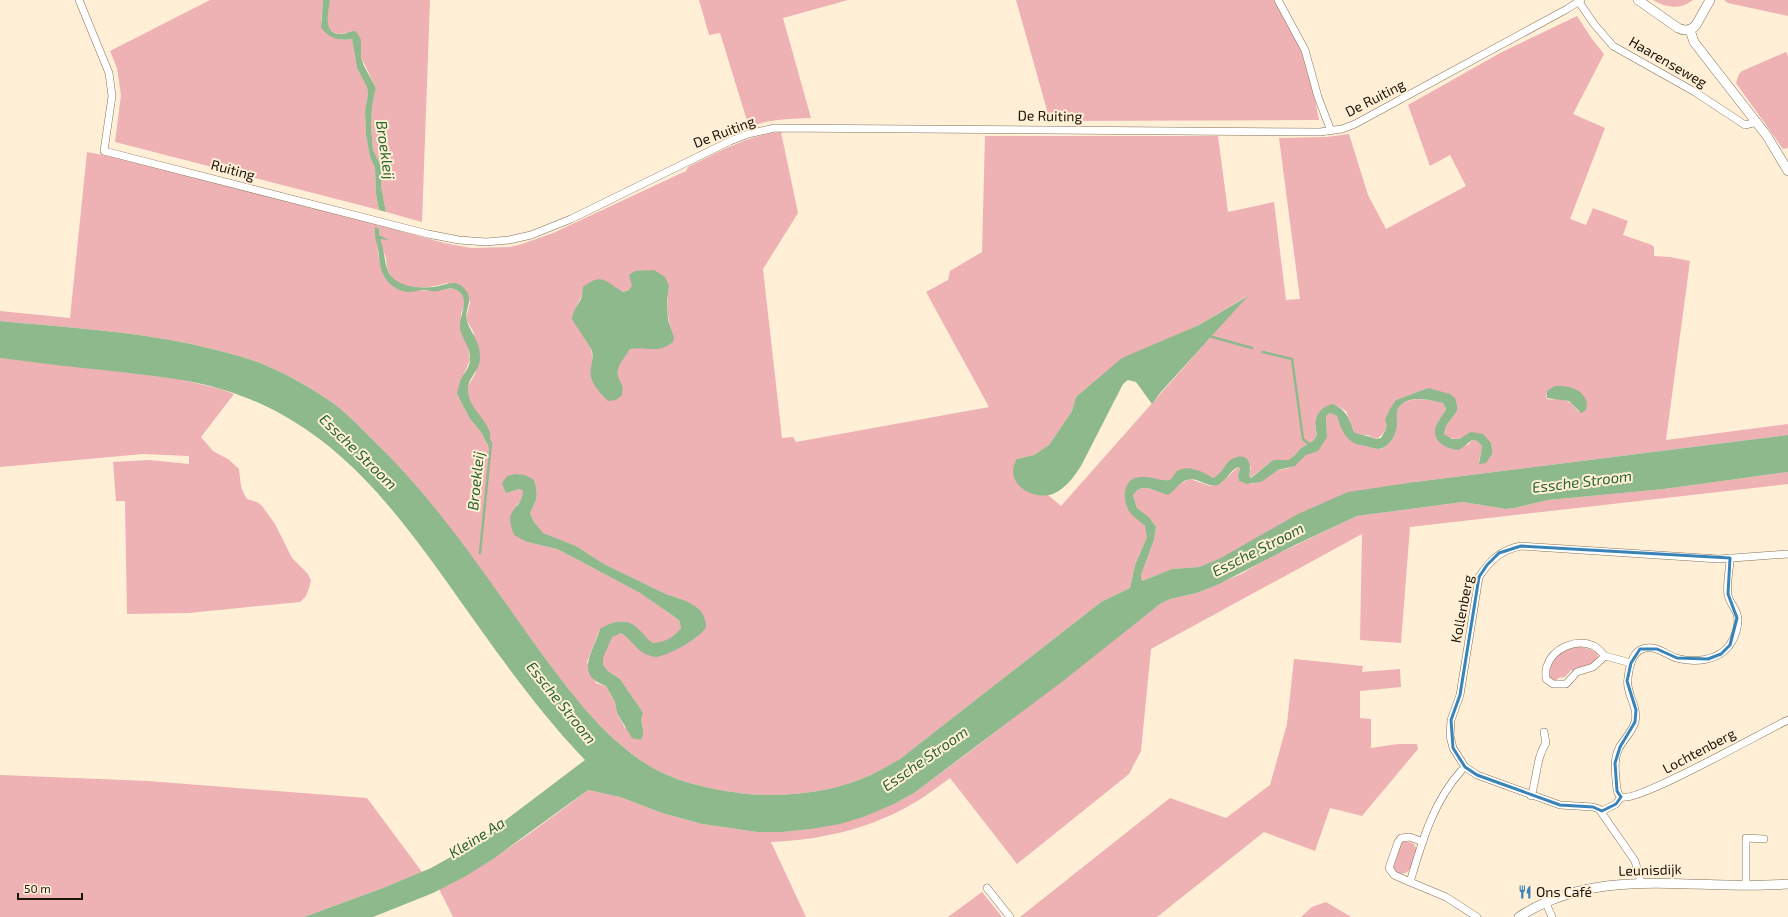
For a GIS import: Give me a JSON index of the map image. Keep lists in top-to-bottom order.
{
  "streets": {
    "street": [
      "Haarenseweg",
      "De Ruiting",
      "Ruiting",
      "Kollenberg",
      "Lochtenberg",
      "Leunisdijk"
    ]
  },
  "crossings": [
    ["Haarenseweg", "De Ruiting"],
    ["De Ruiting", "Ruiting"]
  ],
  "water": ["Broekleij", "Essche Stroom", "Kleine Aa"],
  "places": {
    "restaurant": ["Ons Café"]
  },
  "scale_bar": "50 m"
}
